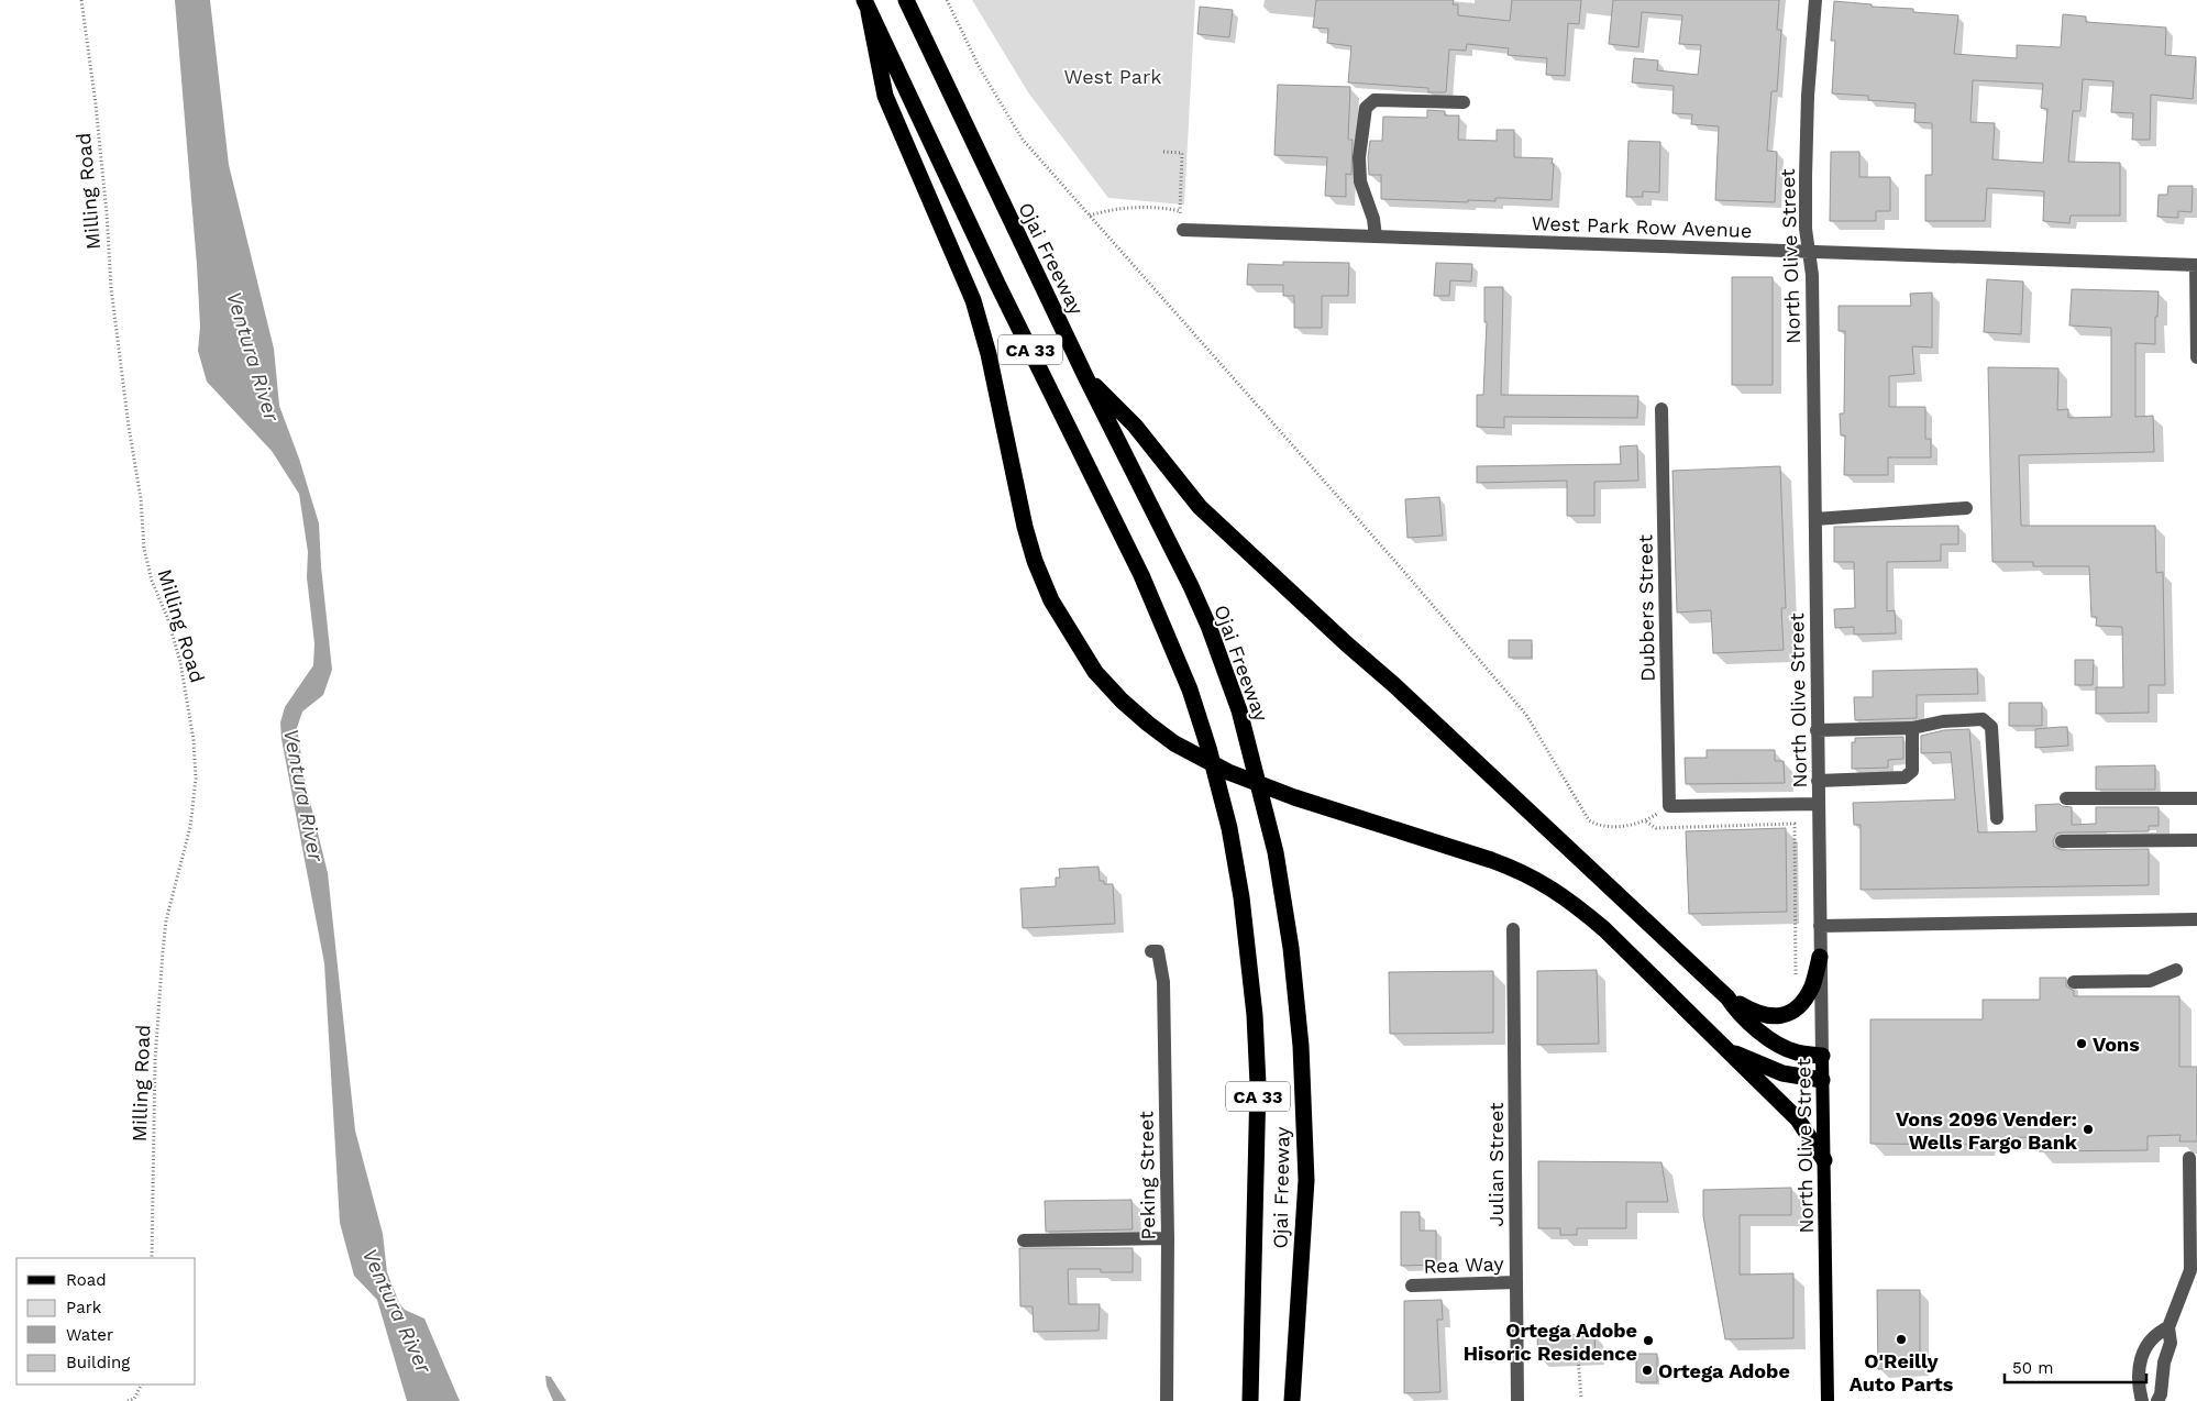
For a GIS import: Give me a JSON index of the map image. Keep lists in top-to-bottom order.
{
  "streets": {
    "highway": ["Ojai Freeway", "CA 33"],
    "main road": ["North Olive Street"],
    "street": [
      "West Park Row Avenue",
      "Dubbers Street",
      "Julian Street",
      "Peking Street",
      "Rea Way"
    ],
    "path": ["Milling Road"]
  },
  "crossings": [
    ["West Park Row Avenue", "North Olive Street"],
    ["Julian Street", "Rea Way"]
  ],
  "water": ["Ventura River"],
  "parks": ["West Park"],
  "places": [
    "Vons",
    "Vons 2096 Vender: Wells Fargo Bank",
    "O'Reilly Auto Parts",
    "Ortega Adobe Hisoric Residence",
    "Ortega Adobe"
  ],
  "legend": [
    "Road",
    "Park",
    "Water",
    "Building"
  ],
  "scale_bar": "50 m"
}
